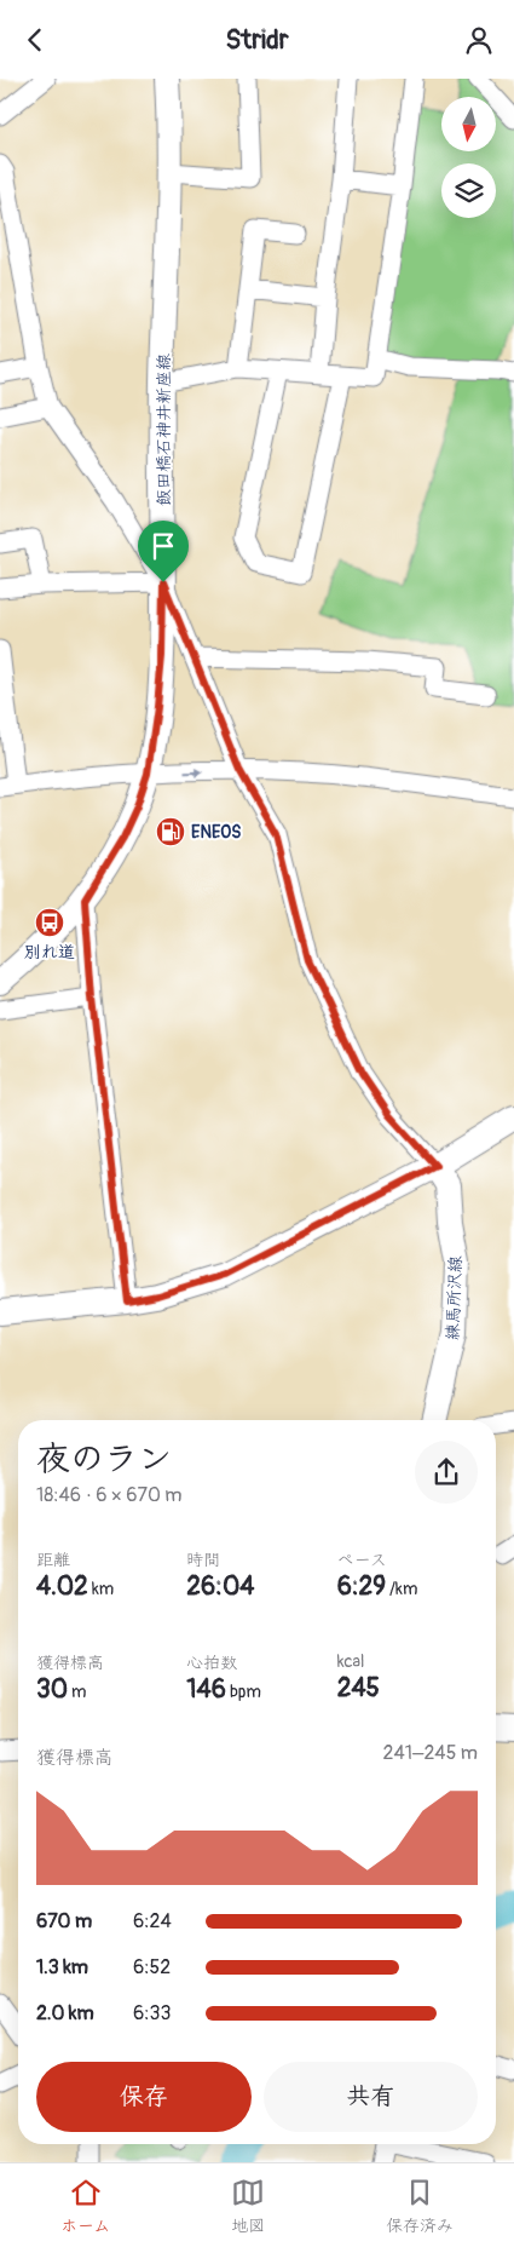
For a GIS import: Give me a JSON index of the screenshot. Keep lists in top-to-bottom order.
{
  "streets": {
    "main road": ["飯田橋石神井新座線", "練馬所沢線"]
  },
  "places": {
    "fuel station": ["ENEOS"],
    "bus stop": ["別れ道"]
  },
  "north": "bottom",
  "page": {
    "header": "Stridr",
    "heading": ["夜のラン", "18:46 · 6 × 670 m"],
    "stats": [
      ["距離", "4.02 km"],
      ["時間", "26:04"],
      ["ペース", "6:29 /km"],
      ["獲得標高", "30 m"],
      ["心拍数", "146 bpm"],
      ["kcal", "245"]
    ],
    "chart": ["獲得標高", "241–245 m"],
    "list": [
      {
        "name": "670 m",
        "note": "6:24"
      },
      {
        "name": "1.3 km",
        "note": "6:52"
      },
      {
        "name": "2.0 km",
        "note": "6:33"
      }
    ],
    "buttons": ["保存", "共有"],
    "tabs": ["ホーム", "地図", "保存済み"]
  }
}
